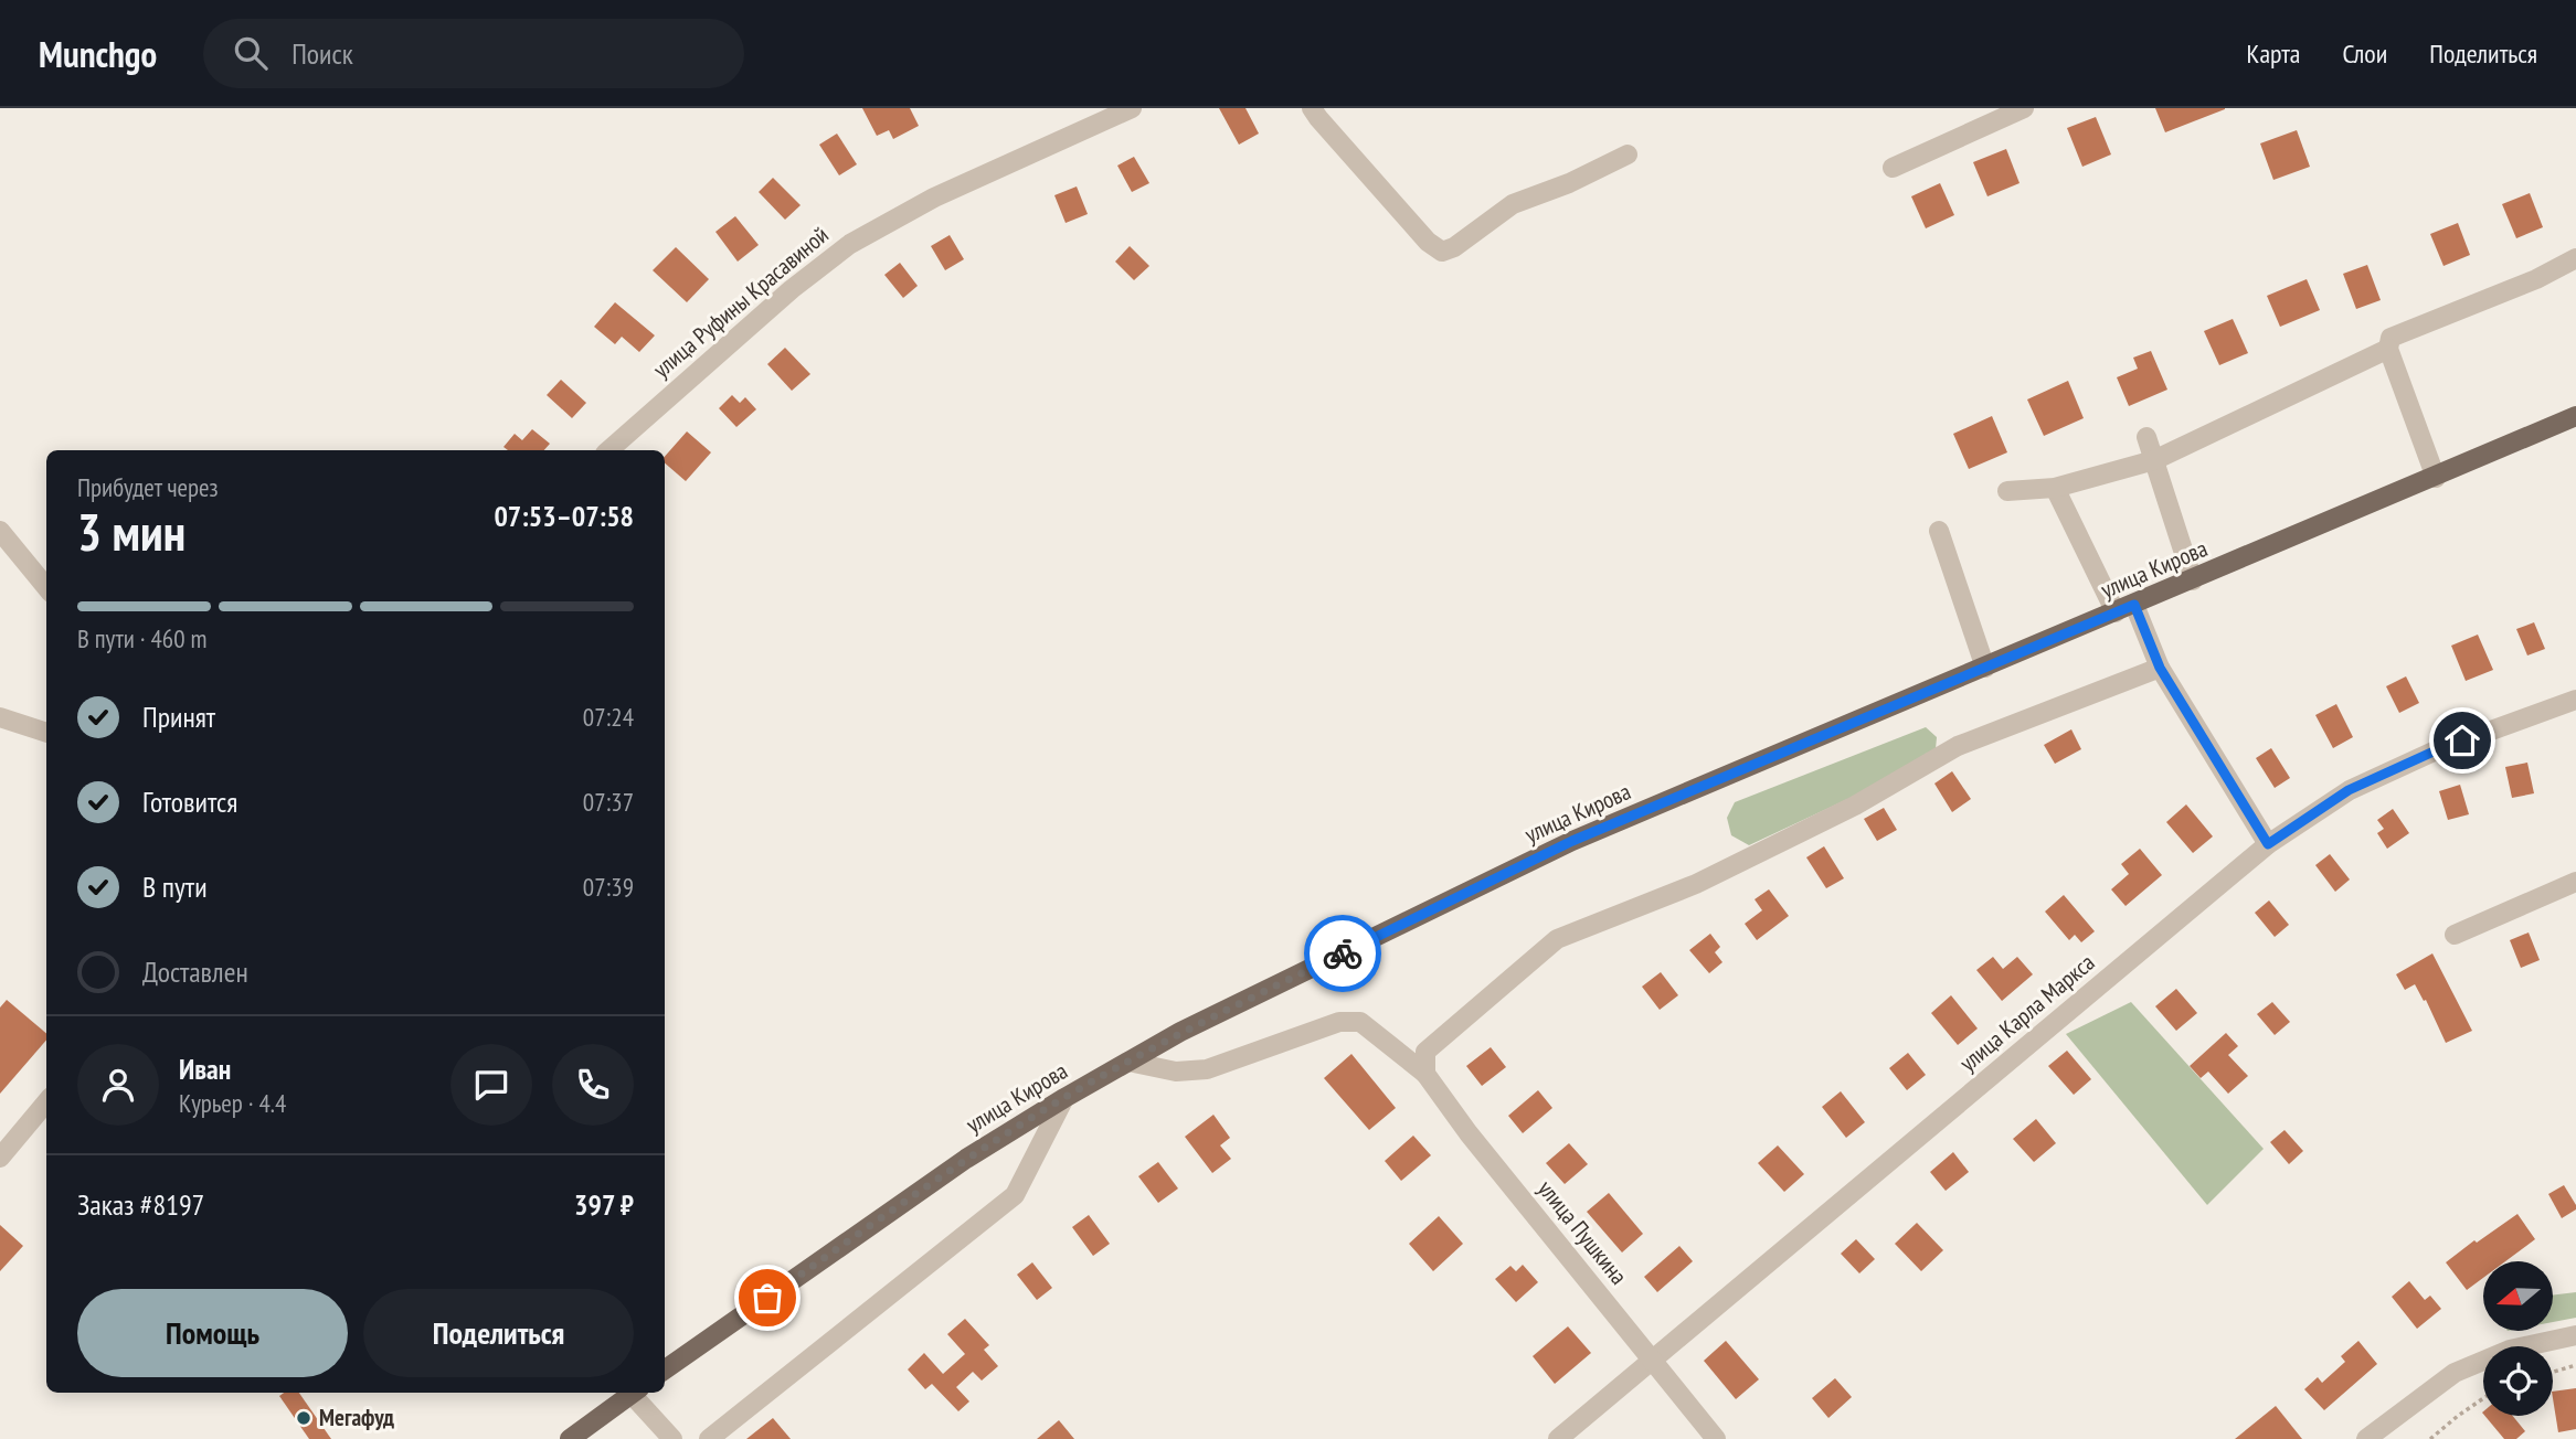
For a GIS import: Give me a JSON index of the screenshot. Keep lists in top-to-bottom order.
{
  "streets": {
    "main road": ["улица Кирова"],
    "street": ["улица Руфины Красавиной", "улица Карла Маркса", "улица Пушкина"]
  },
  "crossings": [
    ["улица Кирова", "улица Пушкина"],
    ["улица Карла Маркса", "улица Пушкина"]
  ],
  "places": ["Мегафуд"],
  "north": "left",
  "page": {
    "header": "Munchgo",
    "search": "Поиск",
    "nav": ["Карта", "Слои", "Поделиться"],
    "heading": ["3 мин", "Прибудет через", "07:53–07:58"],
    "panel": [
      "Иван",
      "Курьер · 4.4",
      "Заказ #8197",
      "397 ₽"
    ],
    "bar": "В пути · 460 m",
    "list": [
      ["Принят", "07:24"],
      ["Готовится", "07:37"],
      ["В пути", "07:39"],
      "Доставлен"
    ],
    "buttons": ["Помощь", "Поделиться"]
  }
}
